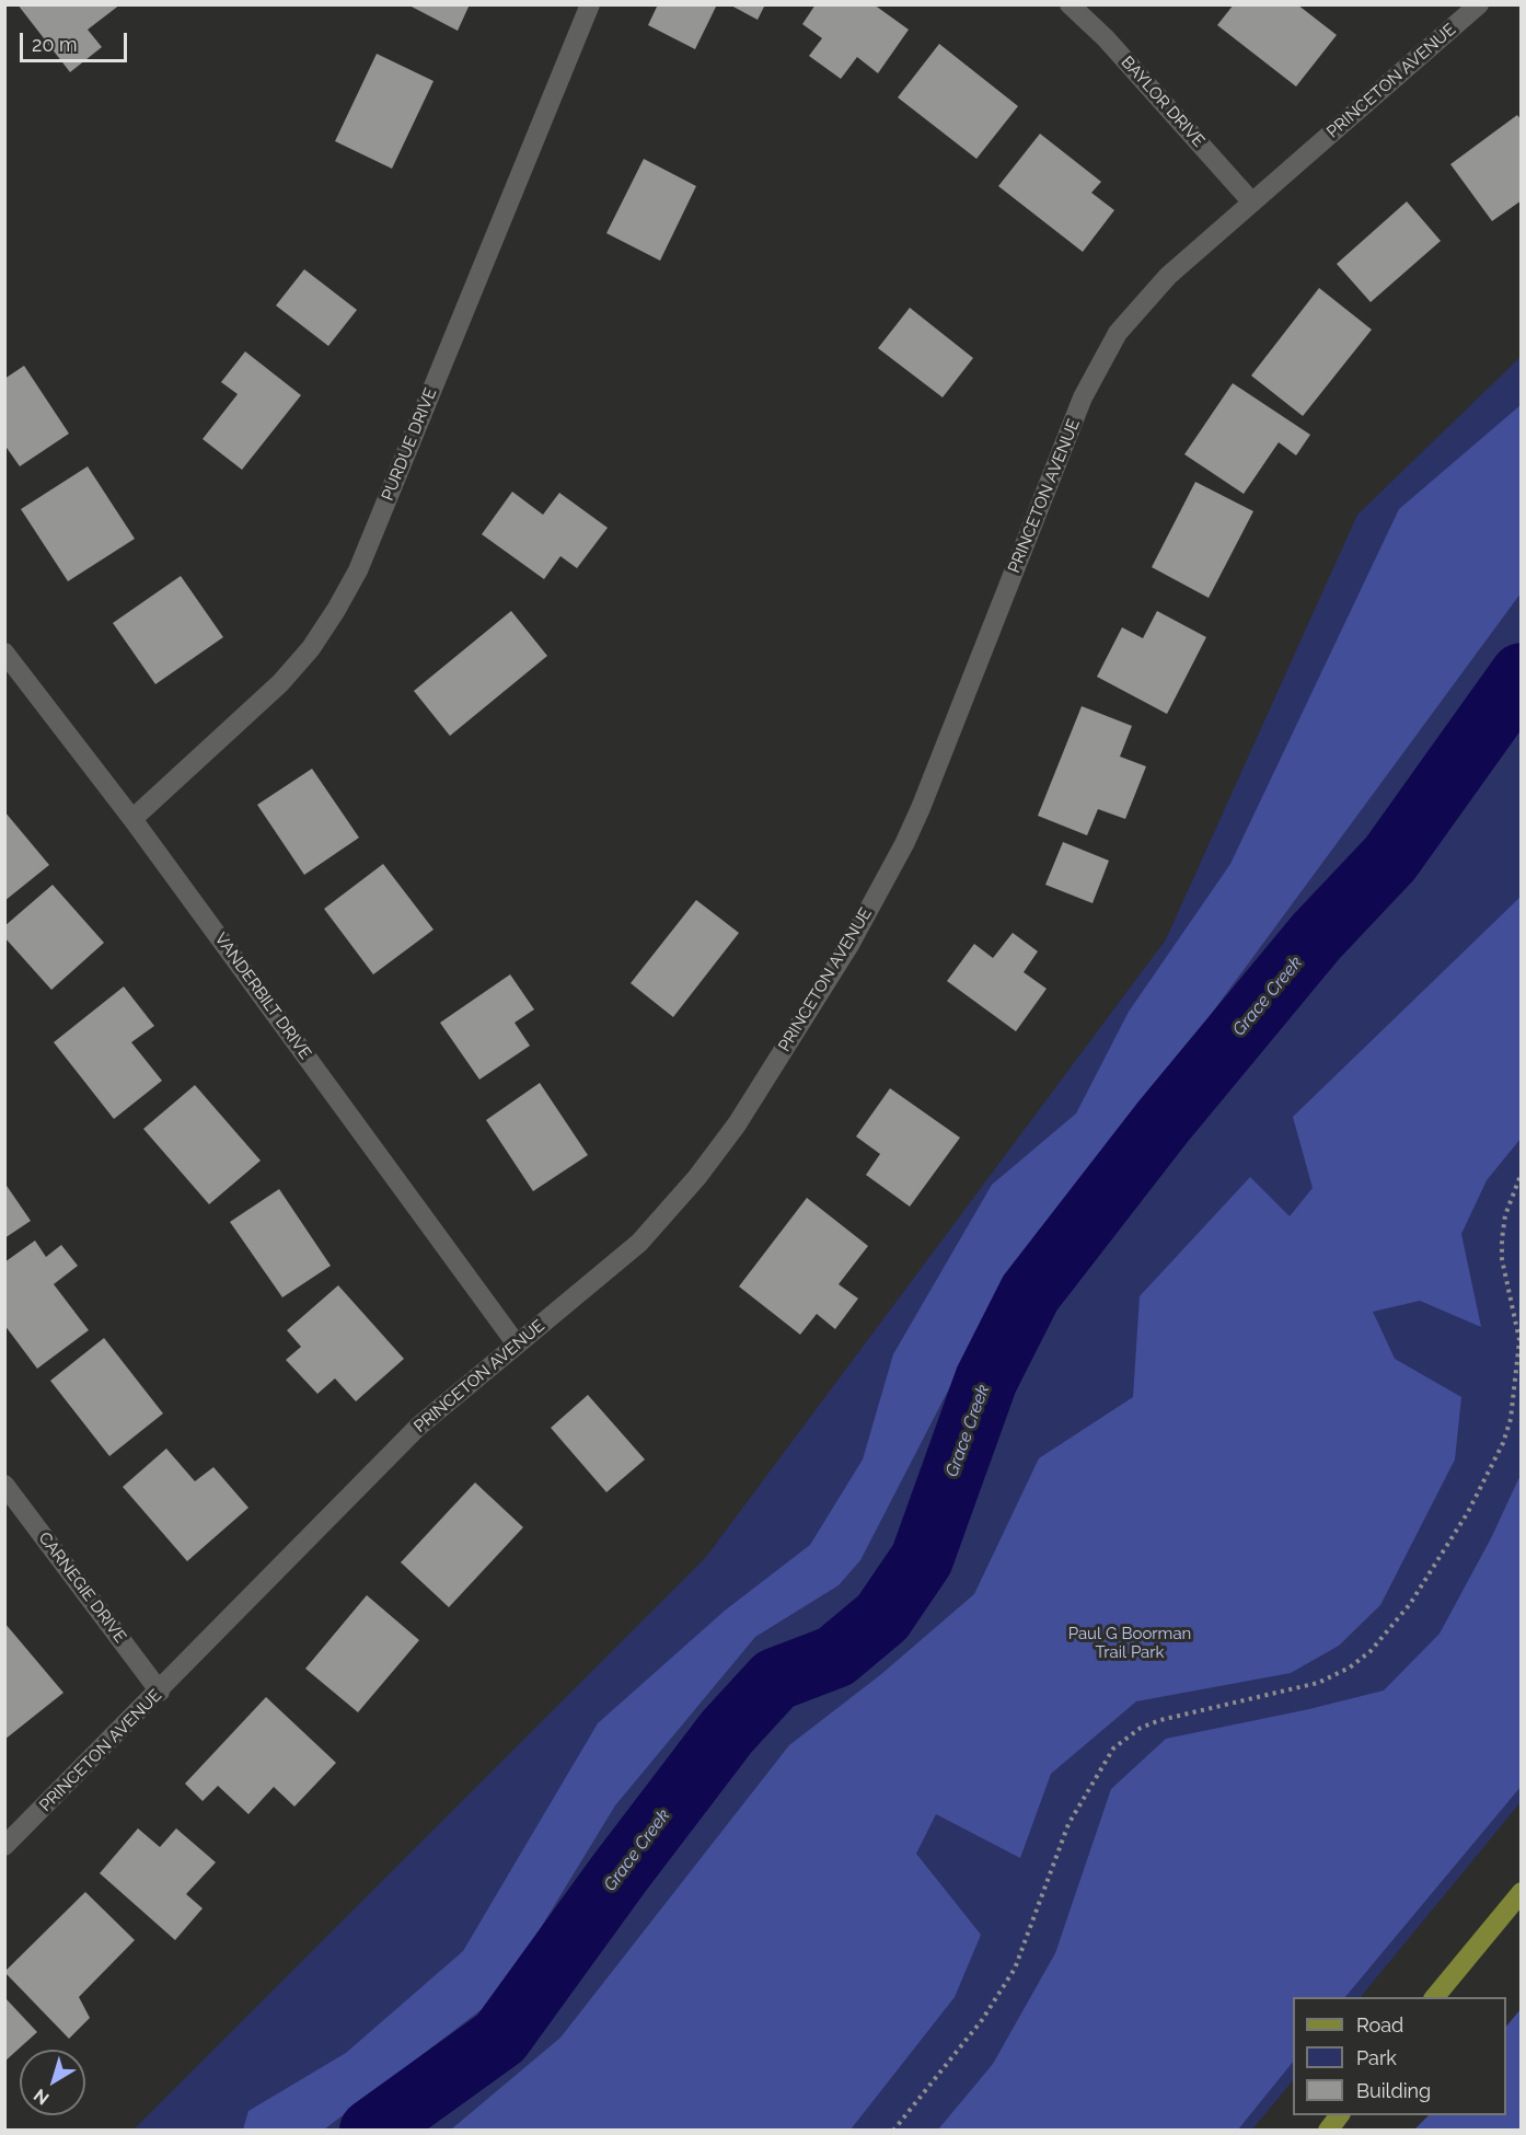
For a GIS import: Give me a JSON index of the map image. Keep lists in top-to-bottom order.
{
  "streets": {
    "street": [
      "PRINCETON AVENUE",
      "BAYLOR DRIVE",
      "PURDUE DRIVE",
      "VANDERBILT DRIVE",
      "CARNEGIE DRIVE"
    ]
  },
  "crossings": [
    ["PRINCETON AVENUE", "BAYLOR DRIVE"],
    ["PRINCETON AVENUE", "VANDERBILT DRIVE"],
    ["PRINCETON AVENUE", "CARNEGIE DRIVE"],
    ["PURDUE DRIVE", "VANDERBILT DRIVE"]
  ],
  "water": ["Grace Creek"],
  "parks": ["Paul G Boorman Trail Park"],
  "legend": ["Road", "Park", "Building"],
  "scale_bar": "20 m",
  "north": "bottom left"
}
